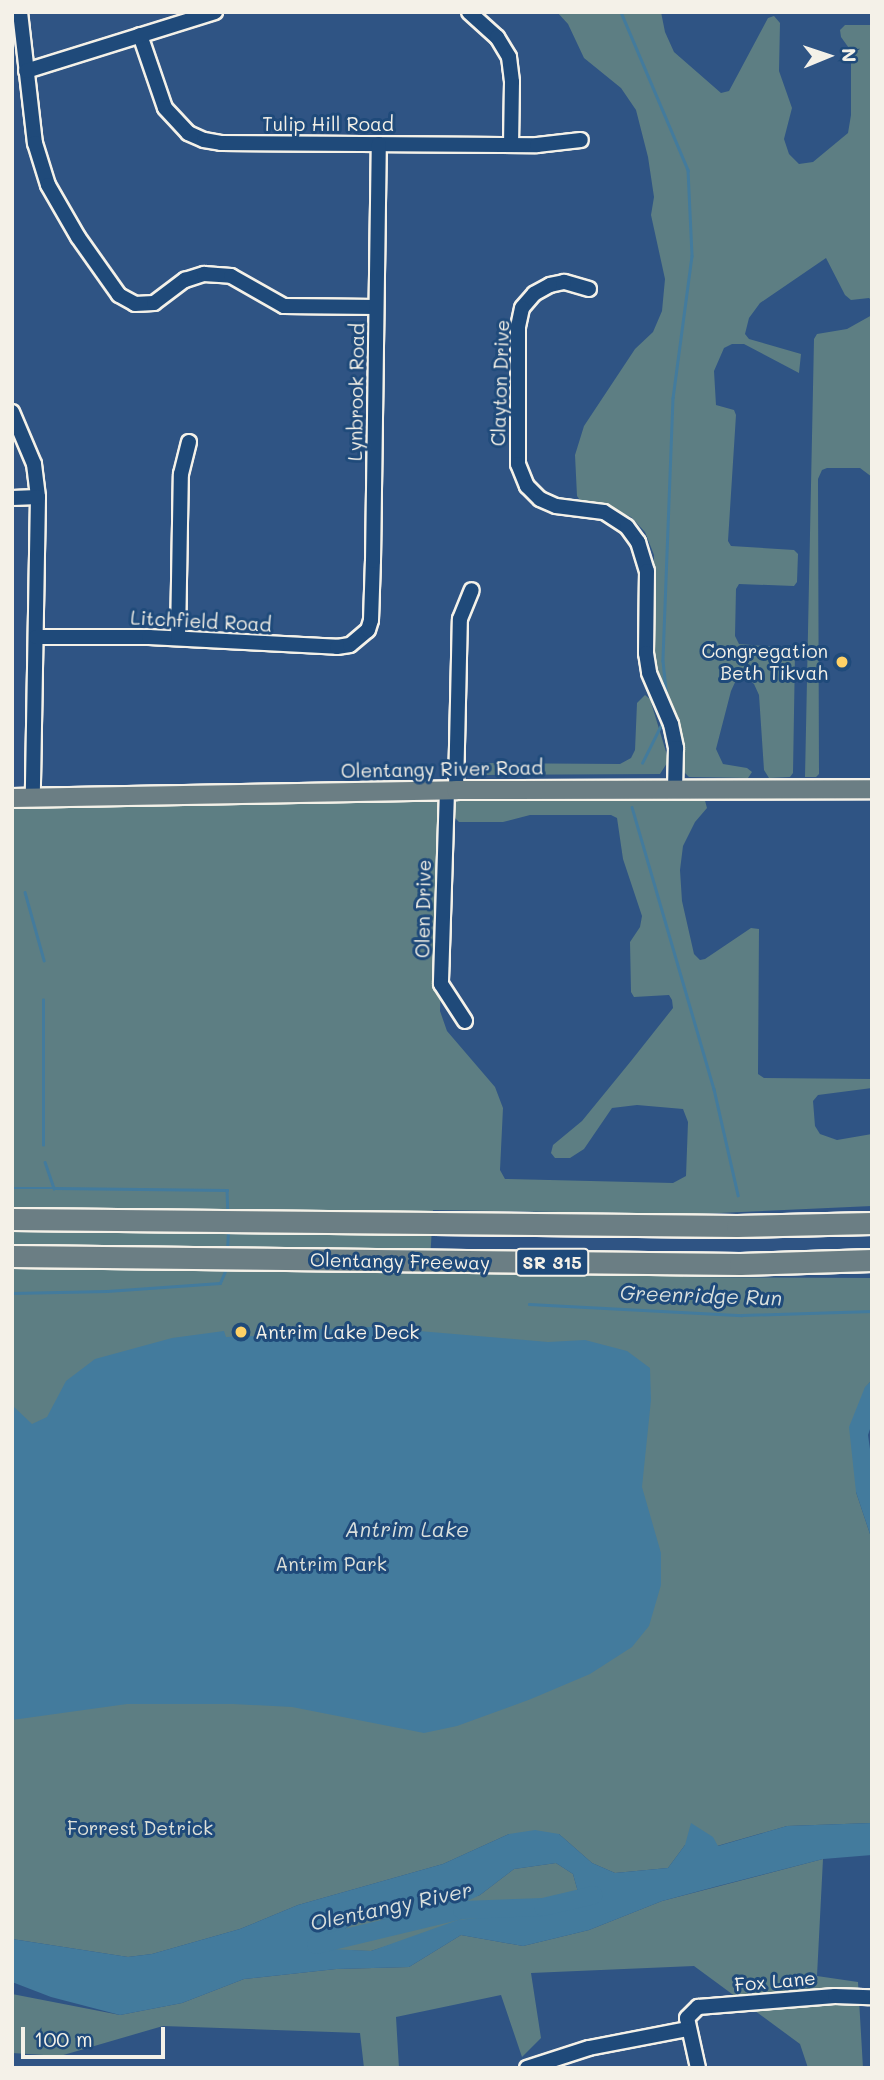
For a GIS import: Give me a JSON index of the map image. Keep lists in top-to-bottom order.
{
  "streets": {
    "highway": ["Olentangy Freeway", "SR 315"],
    "main road": ["Olentangy River Road"],
    "street": [
      "Tulip Hill Road",
      "Clayton Drive",
      "Lynbrook Road",
      "Litchfield Road",
      "Olen Drive",
      "Fox Lane"
    ]
  },
  "crossings": [
    ["Tulip Hill Road", "Lynbrook Road"],
    ["Clayton Drive", "Olentangy River Road"],
    ["Lynbrook Road", "Litchfield Road"],
    ["Olentangy River Road", "Olen Drive"]
  ],
  "water": ["Greenridge Run", "Antrim Lake", "Olentangy River"],
  "parks": ["Antrim Park", "Forrest Detrick"],
  "places": ["Congregation Beth Tikvah", "Antrim Lake Deck"],
  "scale_bar": "100 m",
  "north": "right"
}
